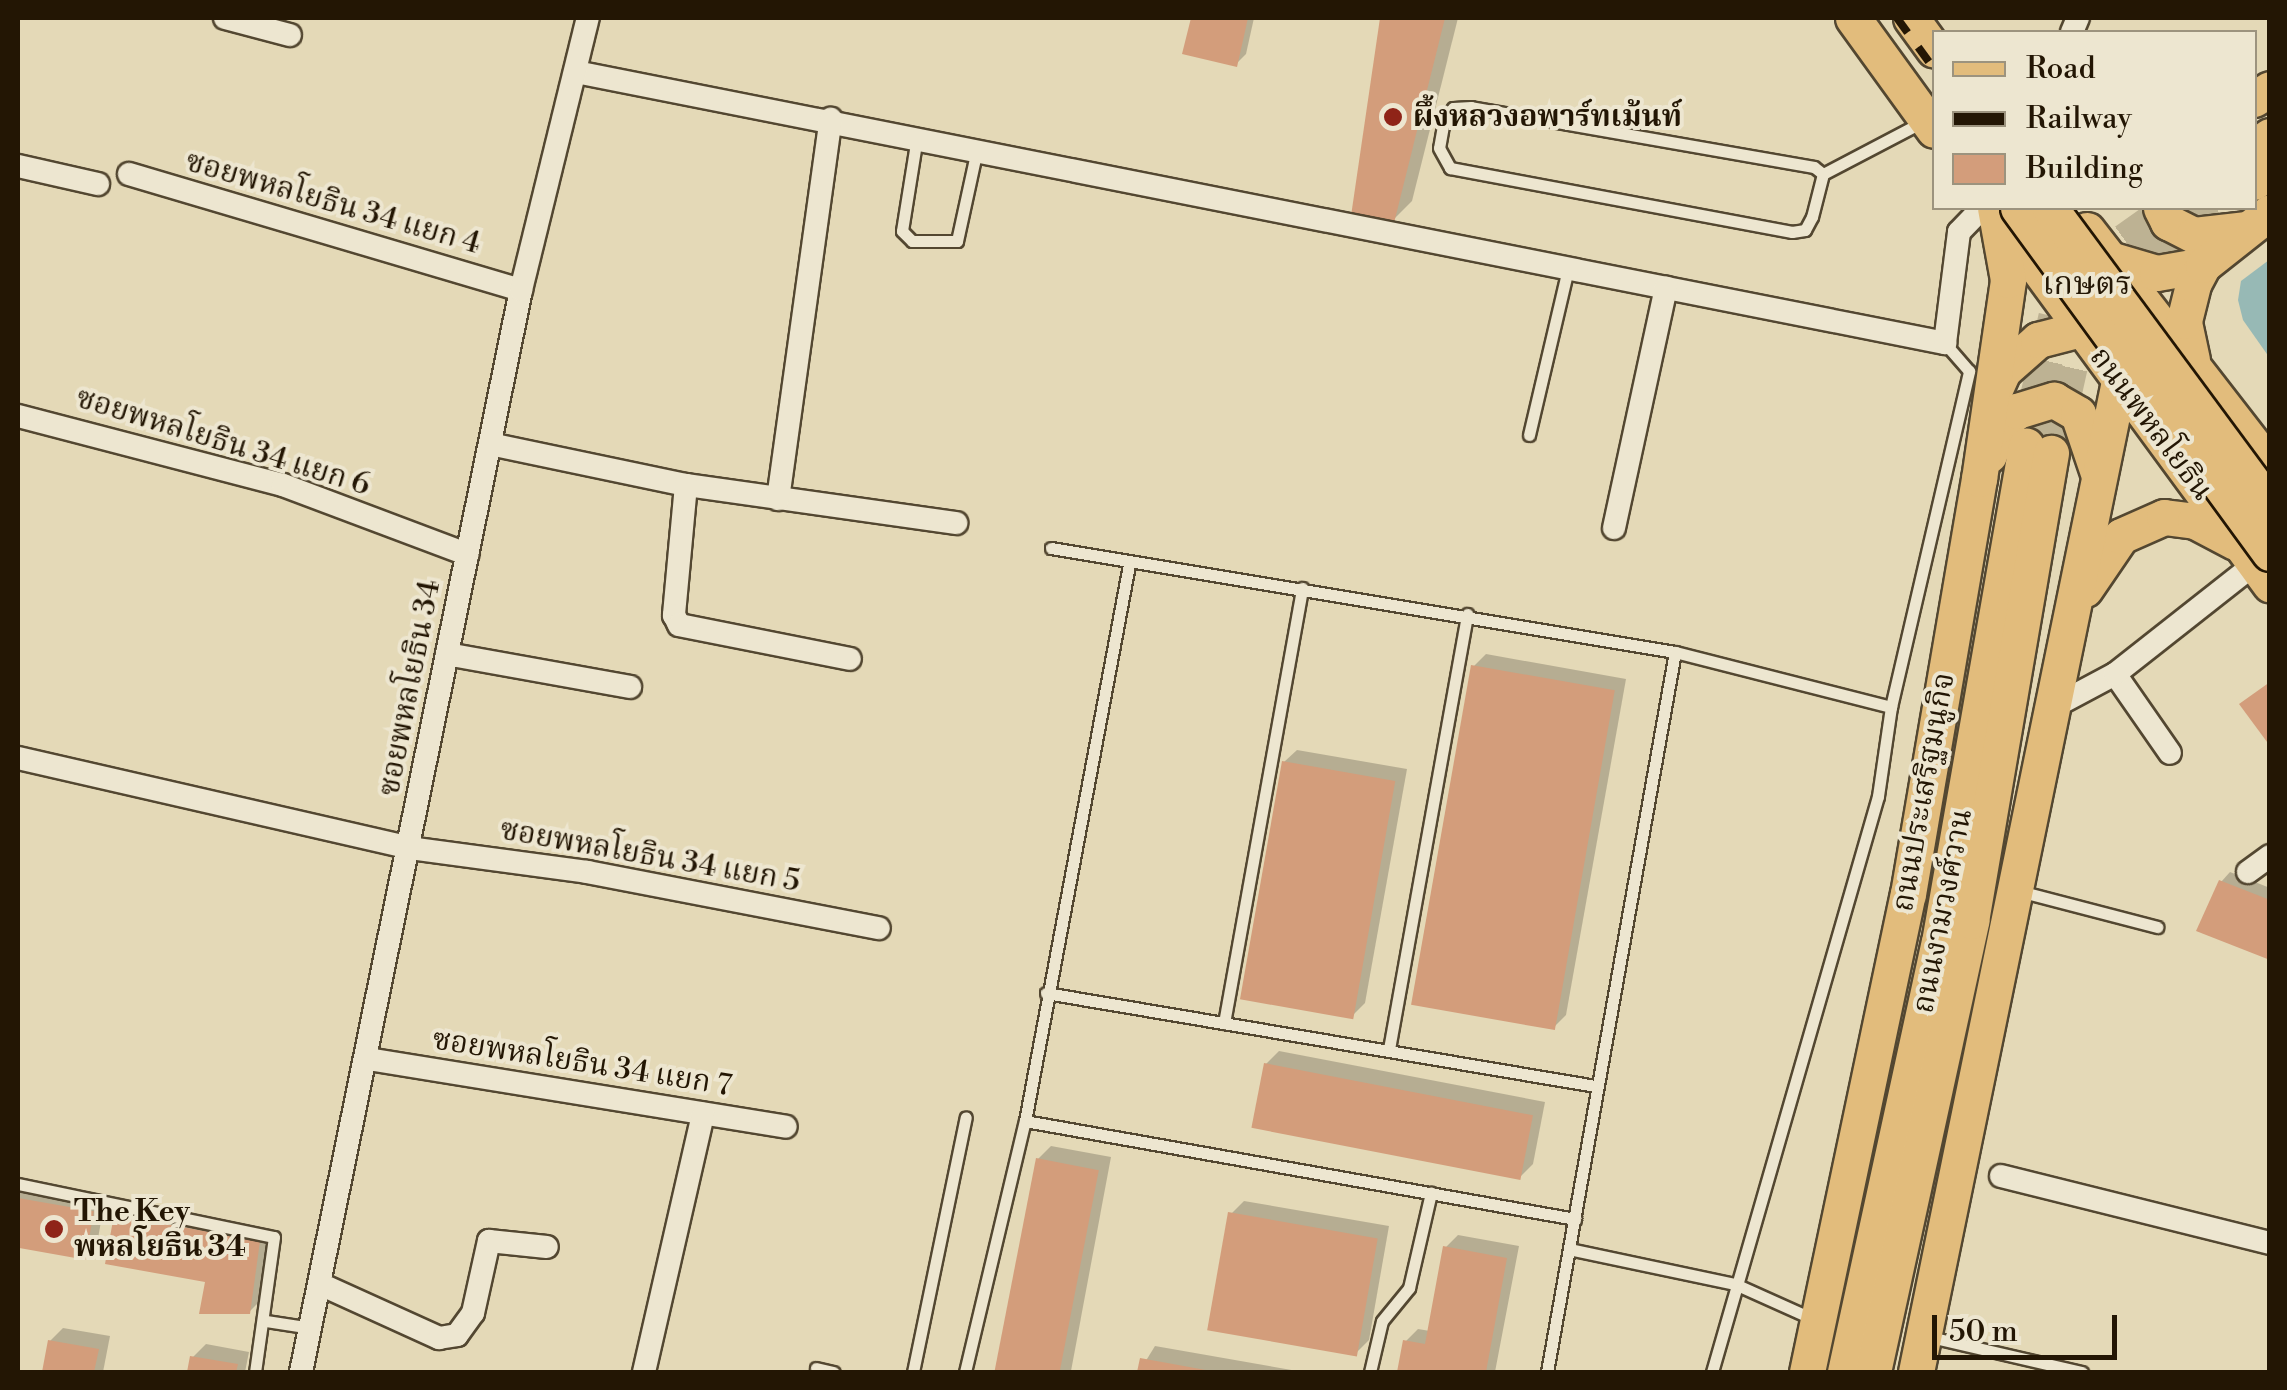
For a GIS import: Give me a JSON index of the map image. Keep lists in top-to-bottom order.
{
  "streets": {
    "main road": ["ถนนพหลโยธิน", "ถนนประเสริฐมนูกิจ", "ถนนงามวงศ์วาน"],
    "street": [
      "ซอยพหลโยธิน 34 แยก 4",
      "ซอยพหลโยธิน 34 แยก 6",
      "ซอยพหลโยธิน 34",
      "ซอยพหลโยธิน 34 แยก 5",
      "ซอยพหลโยธิน 34 แยก 7"
    ]
  },
  "crossings": [
    ["ซอยพหลโยธิน 34 แยก 4", "ซอยพหลโยธิน 34"],
    ["ซอยพหลโยธิน 34 แยก 6", "ซอยพหลโยธิน 34"],
    ["ซอยพหลโยธิน 34", "ซอยพหลโยธิน 34 แยก 5"],
    ["ซอยพหลโยธิน 34", "ซอยพหลโยธิน 34 แยก 7"]
  ],
  "districts": ["เกษตร"],
  "places": ["ผึ้งหลวงอพาร์ทเม้นท์", "The Key พหลโยธิน 34"],
  "legend": ["Road", "Railway", "Building"],
  "scale_bar": "50 m"
}
